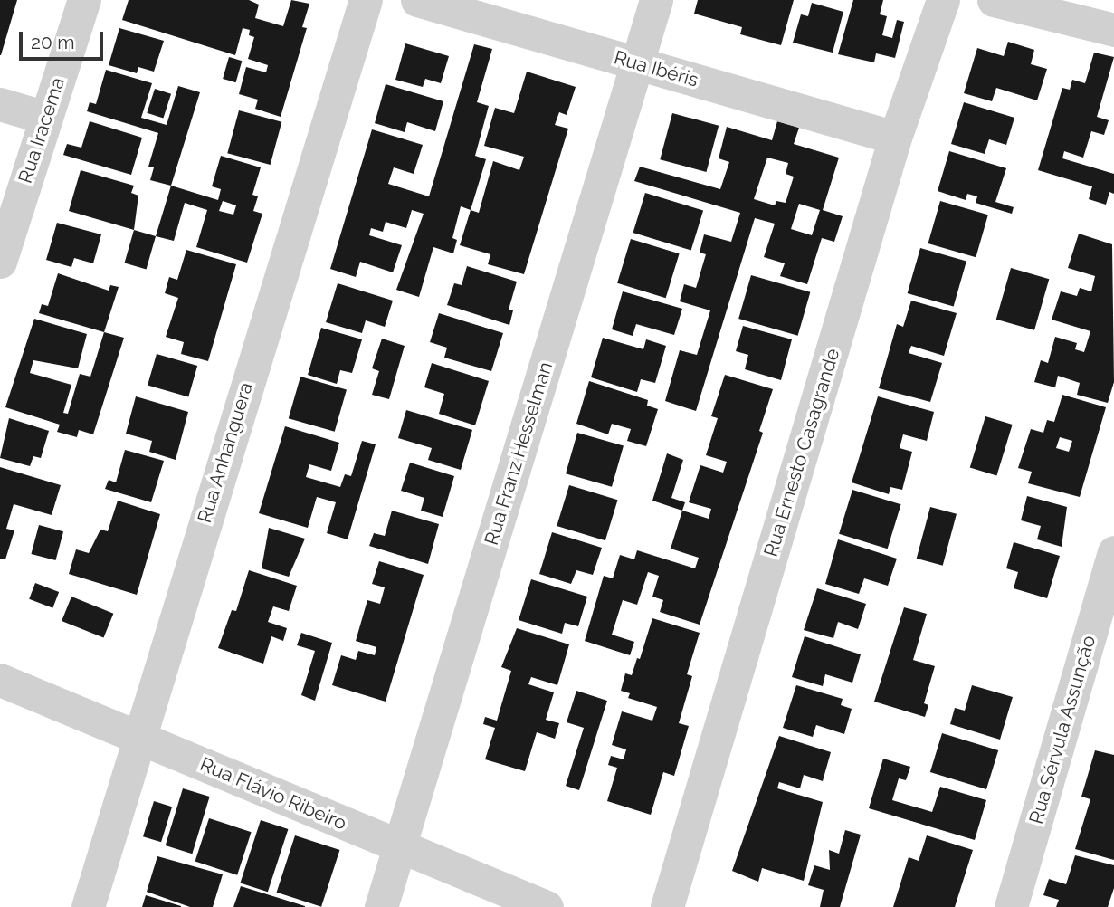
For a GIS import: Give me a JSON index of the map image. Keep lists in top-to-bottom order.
{
  "streets": {
    "street": [
      "Rua Ibéris",
      "Rua Iracema",
      "Rua Anhanguera",
      "Rua Ernesto Casagrande",
      "Rua Franz Hesselman",
      "Rua Sérvula Assunção",
      "Rua Flávio Ribeiro"
    ]
  },
  "crossings": [
    ["Rua Ibéris", "Rua Ernesto Casagrande"],
    ["Rua Ibéris", "Rua Franz Hesselman"],
    ["Rua Anhanguera", "Rua Flávio Ribeiro"],
    ["Rua Franz Hesselman", "Rua Flávio Ribeiro"]
  ],
  "scale_bar": "20 m"
}
